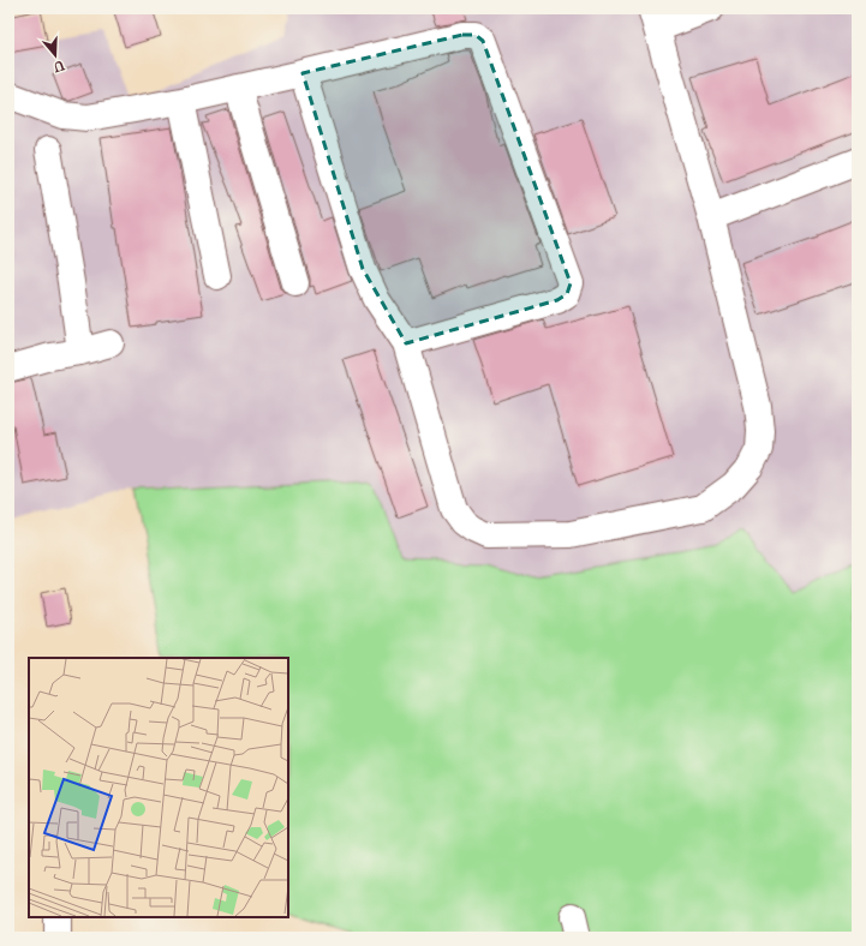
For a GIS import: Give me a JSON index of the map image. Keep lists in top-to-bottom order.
{
  "north": "bottom"
}
